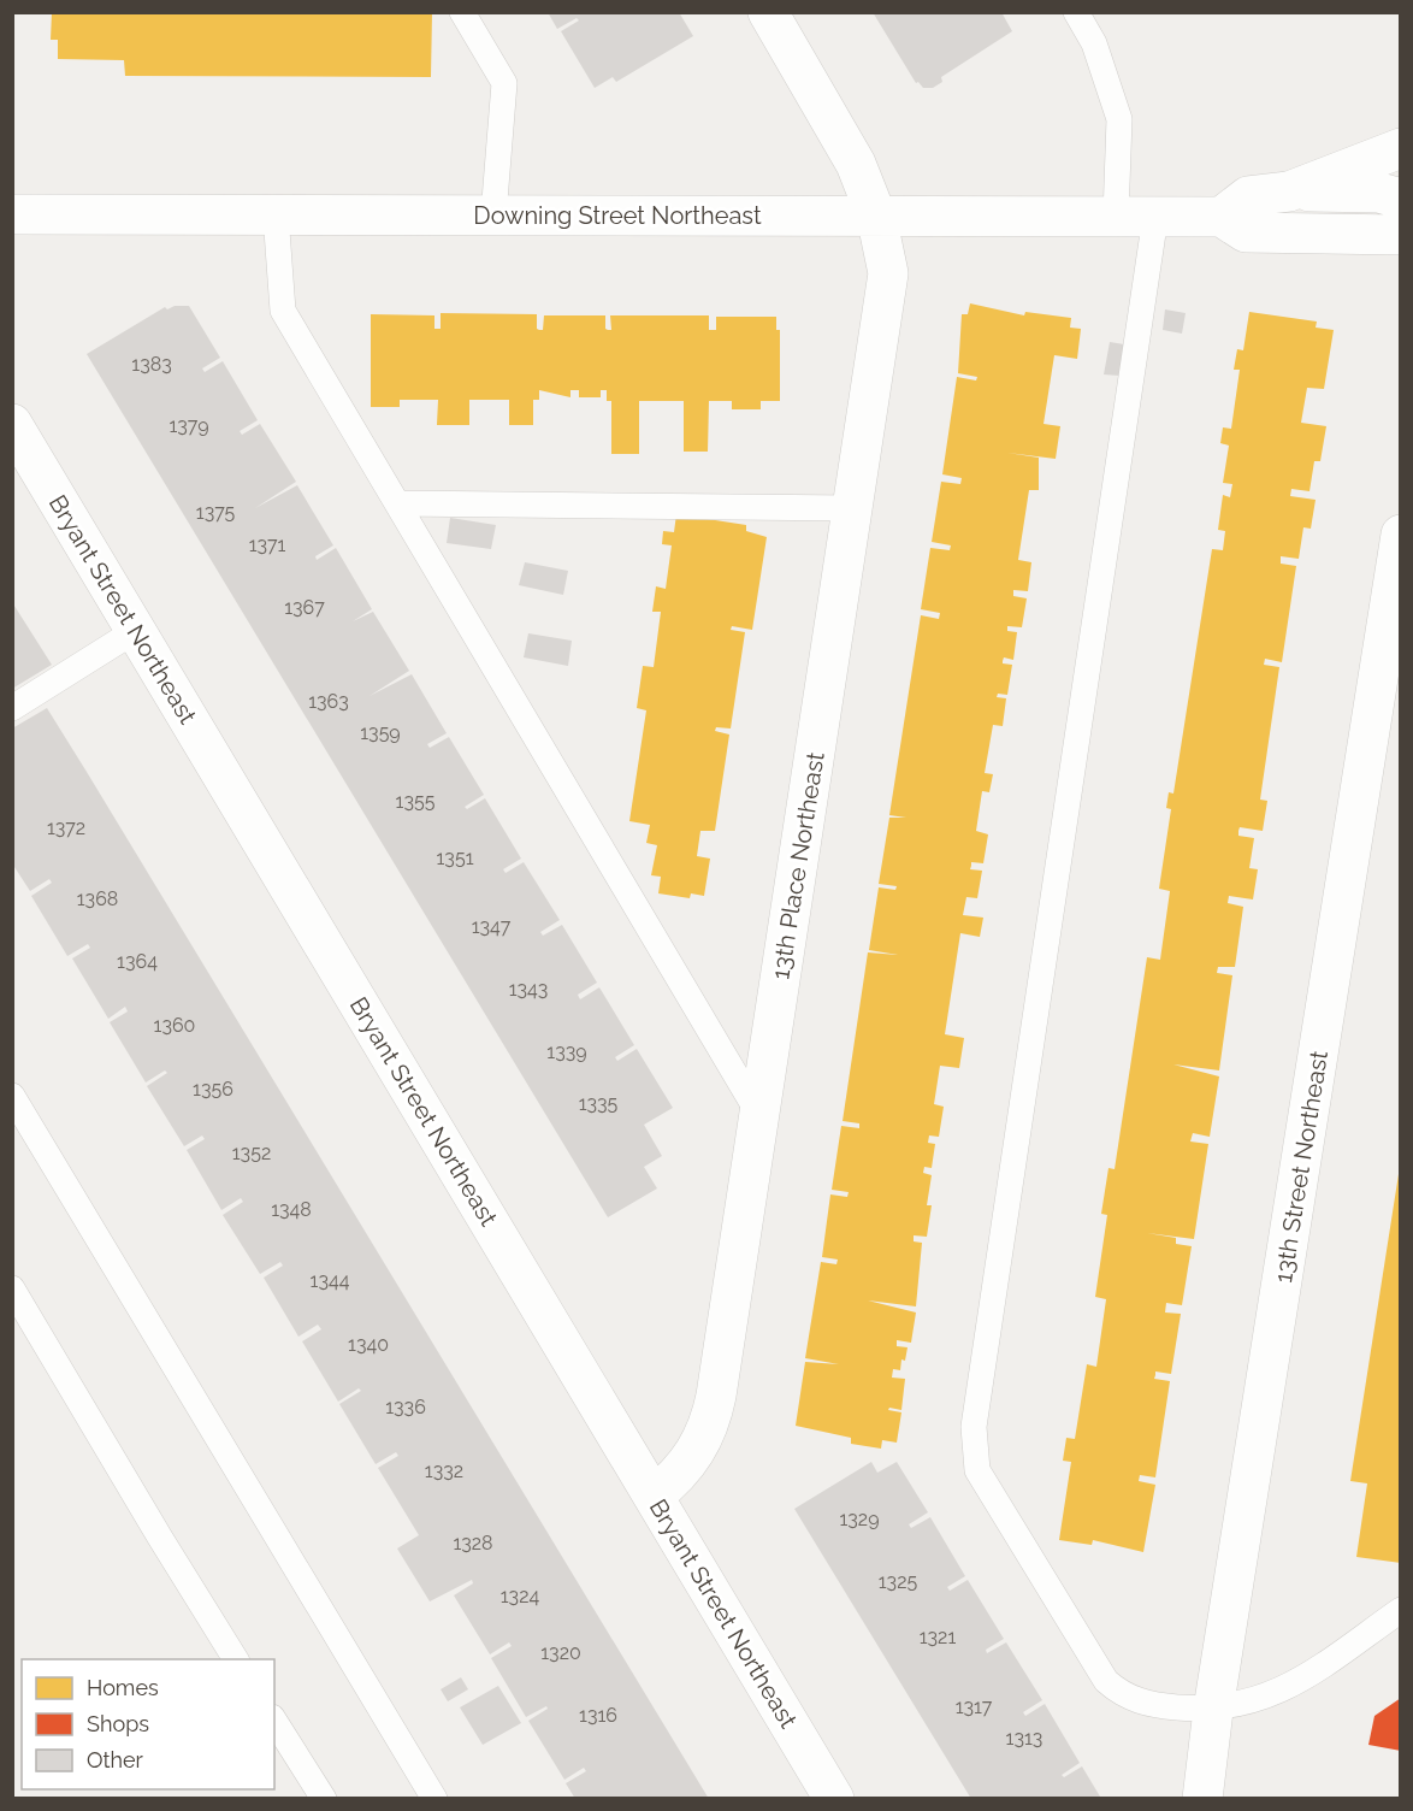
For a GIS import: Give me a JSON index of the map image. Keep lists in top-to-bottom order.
{
  "streets": {
    "street": [
      "Downing Street Northeast",
      "Bryant Street Northeast",
      "13th Place Northeast",
      "13th Street Northeast"
    ]
  },
  "crossings": [
    ["Downing Street Northeast", "13th Place Northeast"],
    ["Bryant Street Northeast", "13th Place Northeast"]
  ],
  "house_numbers": [
    "1383",
    "1379",
    "1375",
    "1371",
    "1367",
    "1363",
    "1359",
    "1355",
    "1372",
    "1351",
    "1368",
    "1347",
    "1364",
    "1343",
    "1360",
    "1339",
    "1356",
    "1335",
    "1352",
    "1348",
    "1344",
    "1340",
    "1336",
    "1332",
    "1329",
    "1328",
    "1325",
    "1324",
    "1321",
    "1320",
    "1317",
    "1316",
    "1313"
  ],
  "legend": ["Homes", "Shops", "Other"]
}
